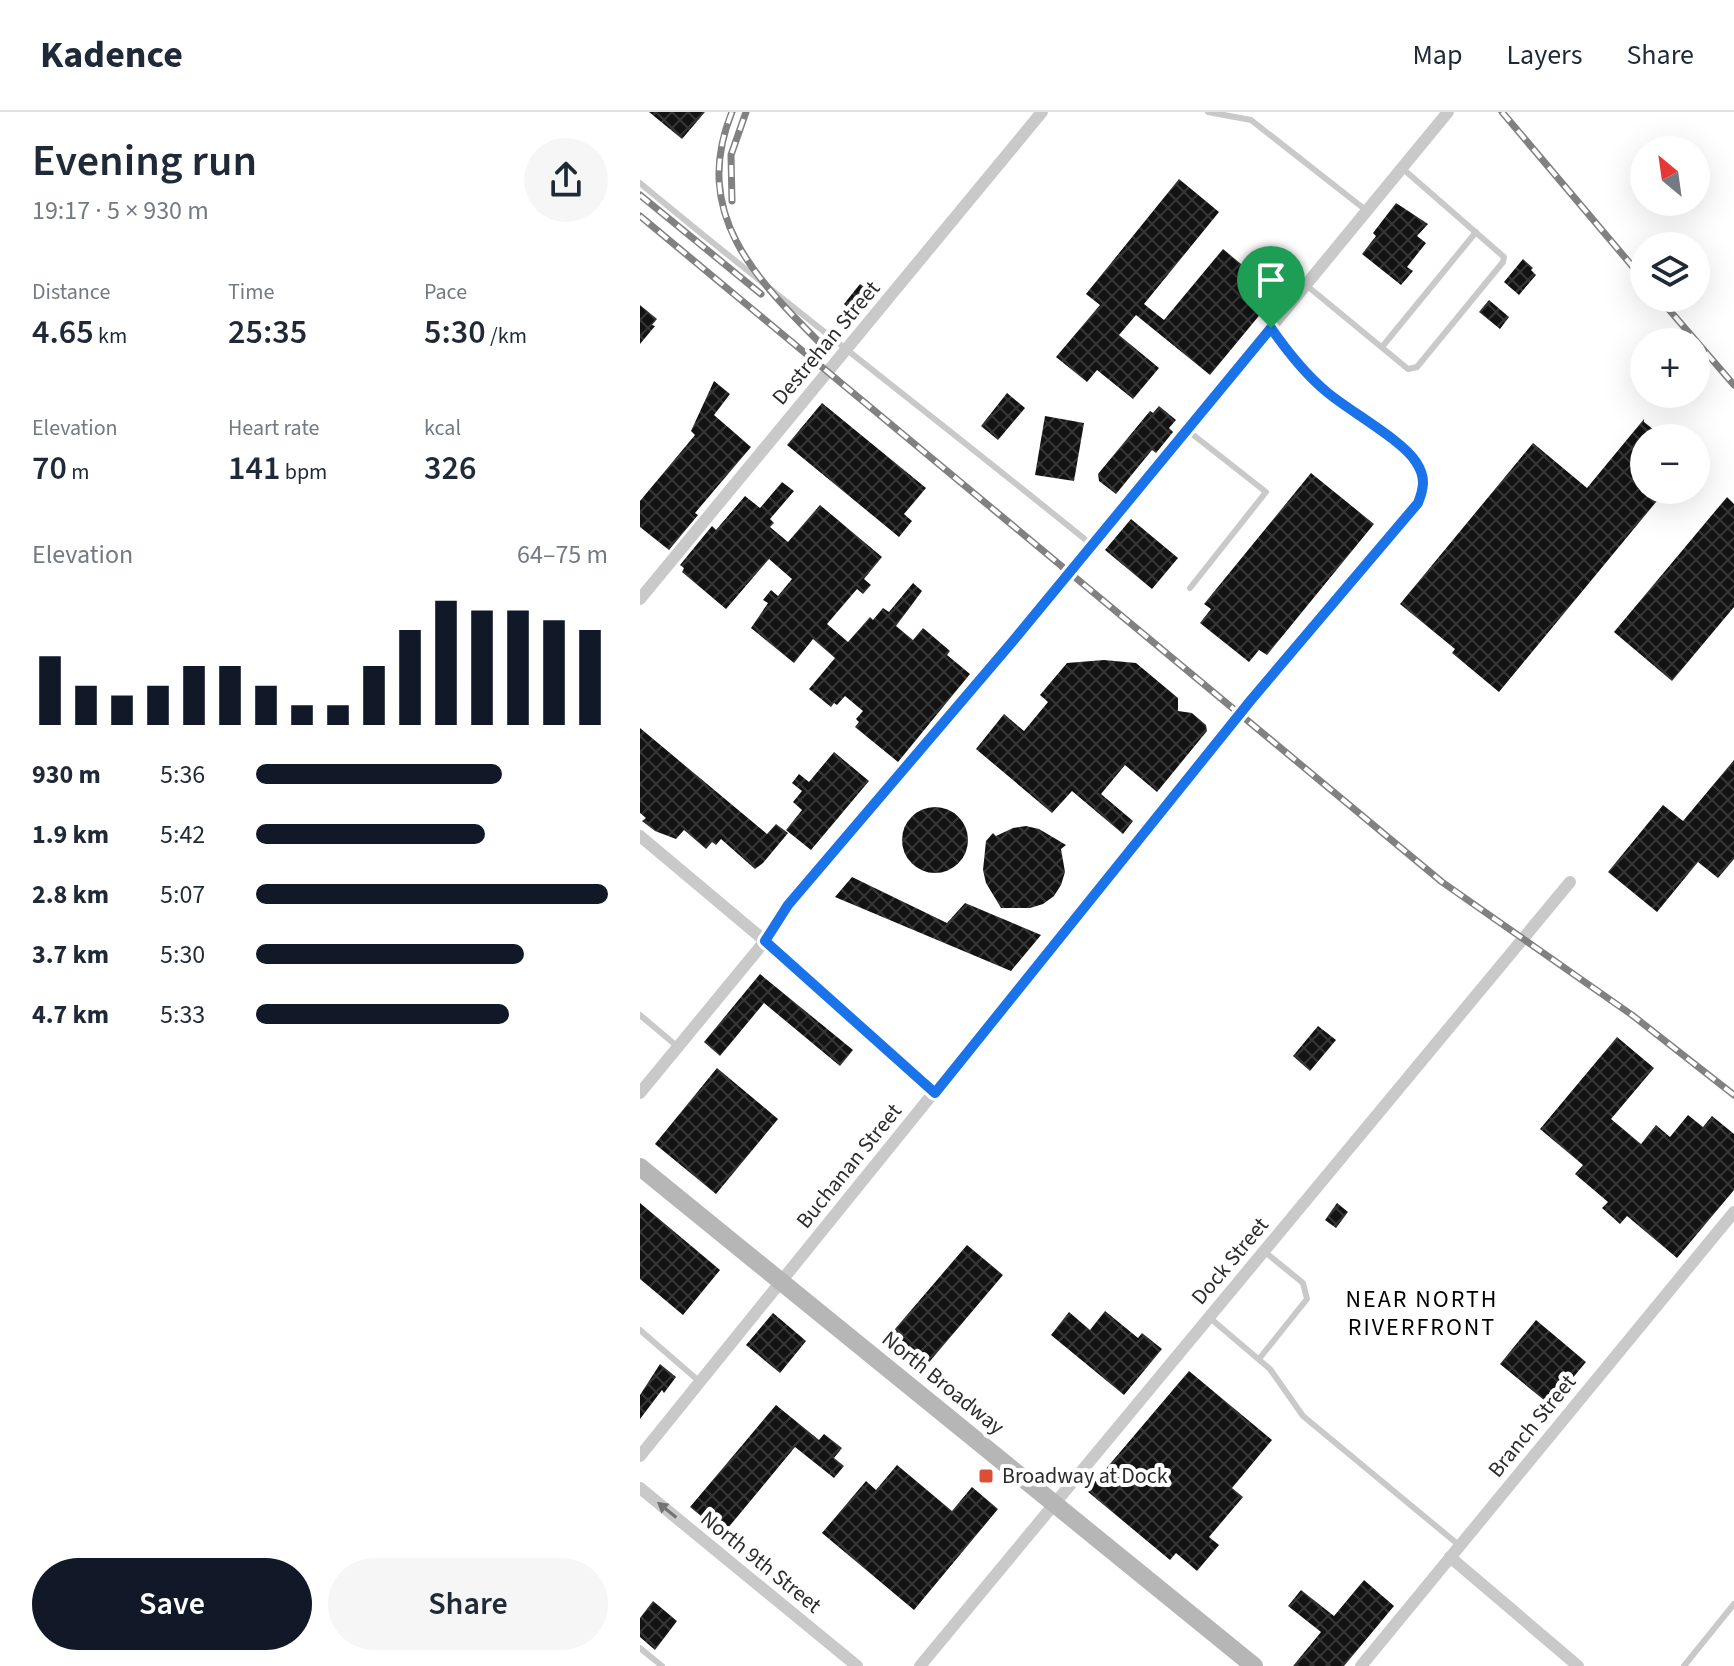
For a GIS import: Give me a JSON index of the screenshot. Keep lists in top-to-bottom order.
{
  "streets": {
    "main road": ["North Broadway"],
    "street": [
      "Destrehan Street",
      "Buchanan Street",
      "Dock Street",
      "Branch Street",
      "North 9th Street"
    ]
  },
  "crossings": [
    ["Buchanan Street", "North Broadway"],
    ["Dock Street", "North Broadway"]
  ],
  "one_way": ["North 9th Street"],
  "districts": ["NEAR NORTH RIVERFRONT"],
  "places": {
    "transit": ["Broadway at Dock"]
  },
  "north": "top left",
  "page": {
    "header": "Kadence",
    "nav": ["Map", "Layers", "Share"],
    "heading": ["Evening run", "19:17 · 5 × 930 m"],
    "map_buttons": ["+", "−"],
    "stats": [
      ["Distance", "4.65 km"],
      ["Time", "25:35"],
      ["Pace", "5:30 /km"],
      ["Elevation", "70 m"],
      ["Heart rate", "141 bpm"],
      ["kcal", "326"]
    ],
    "chart": ["Elevation", "64–75 m"],
    "list": [
      {
        "name": "930 m",
        "note": "5:36"
      },
      {
        "name": "1.9 km",
        "note": "5:42"
      },
      {
        "name": "2.8 km",
        "note": "5:07"
      },
      {
        "name": "3.7 km",
        "note": "5:30"
      },
      {
        "name": "4.7 km",
        "note": "5:33"
      }
    ],
    "buttons": ["Save", "Share"]
  }
}
